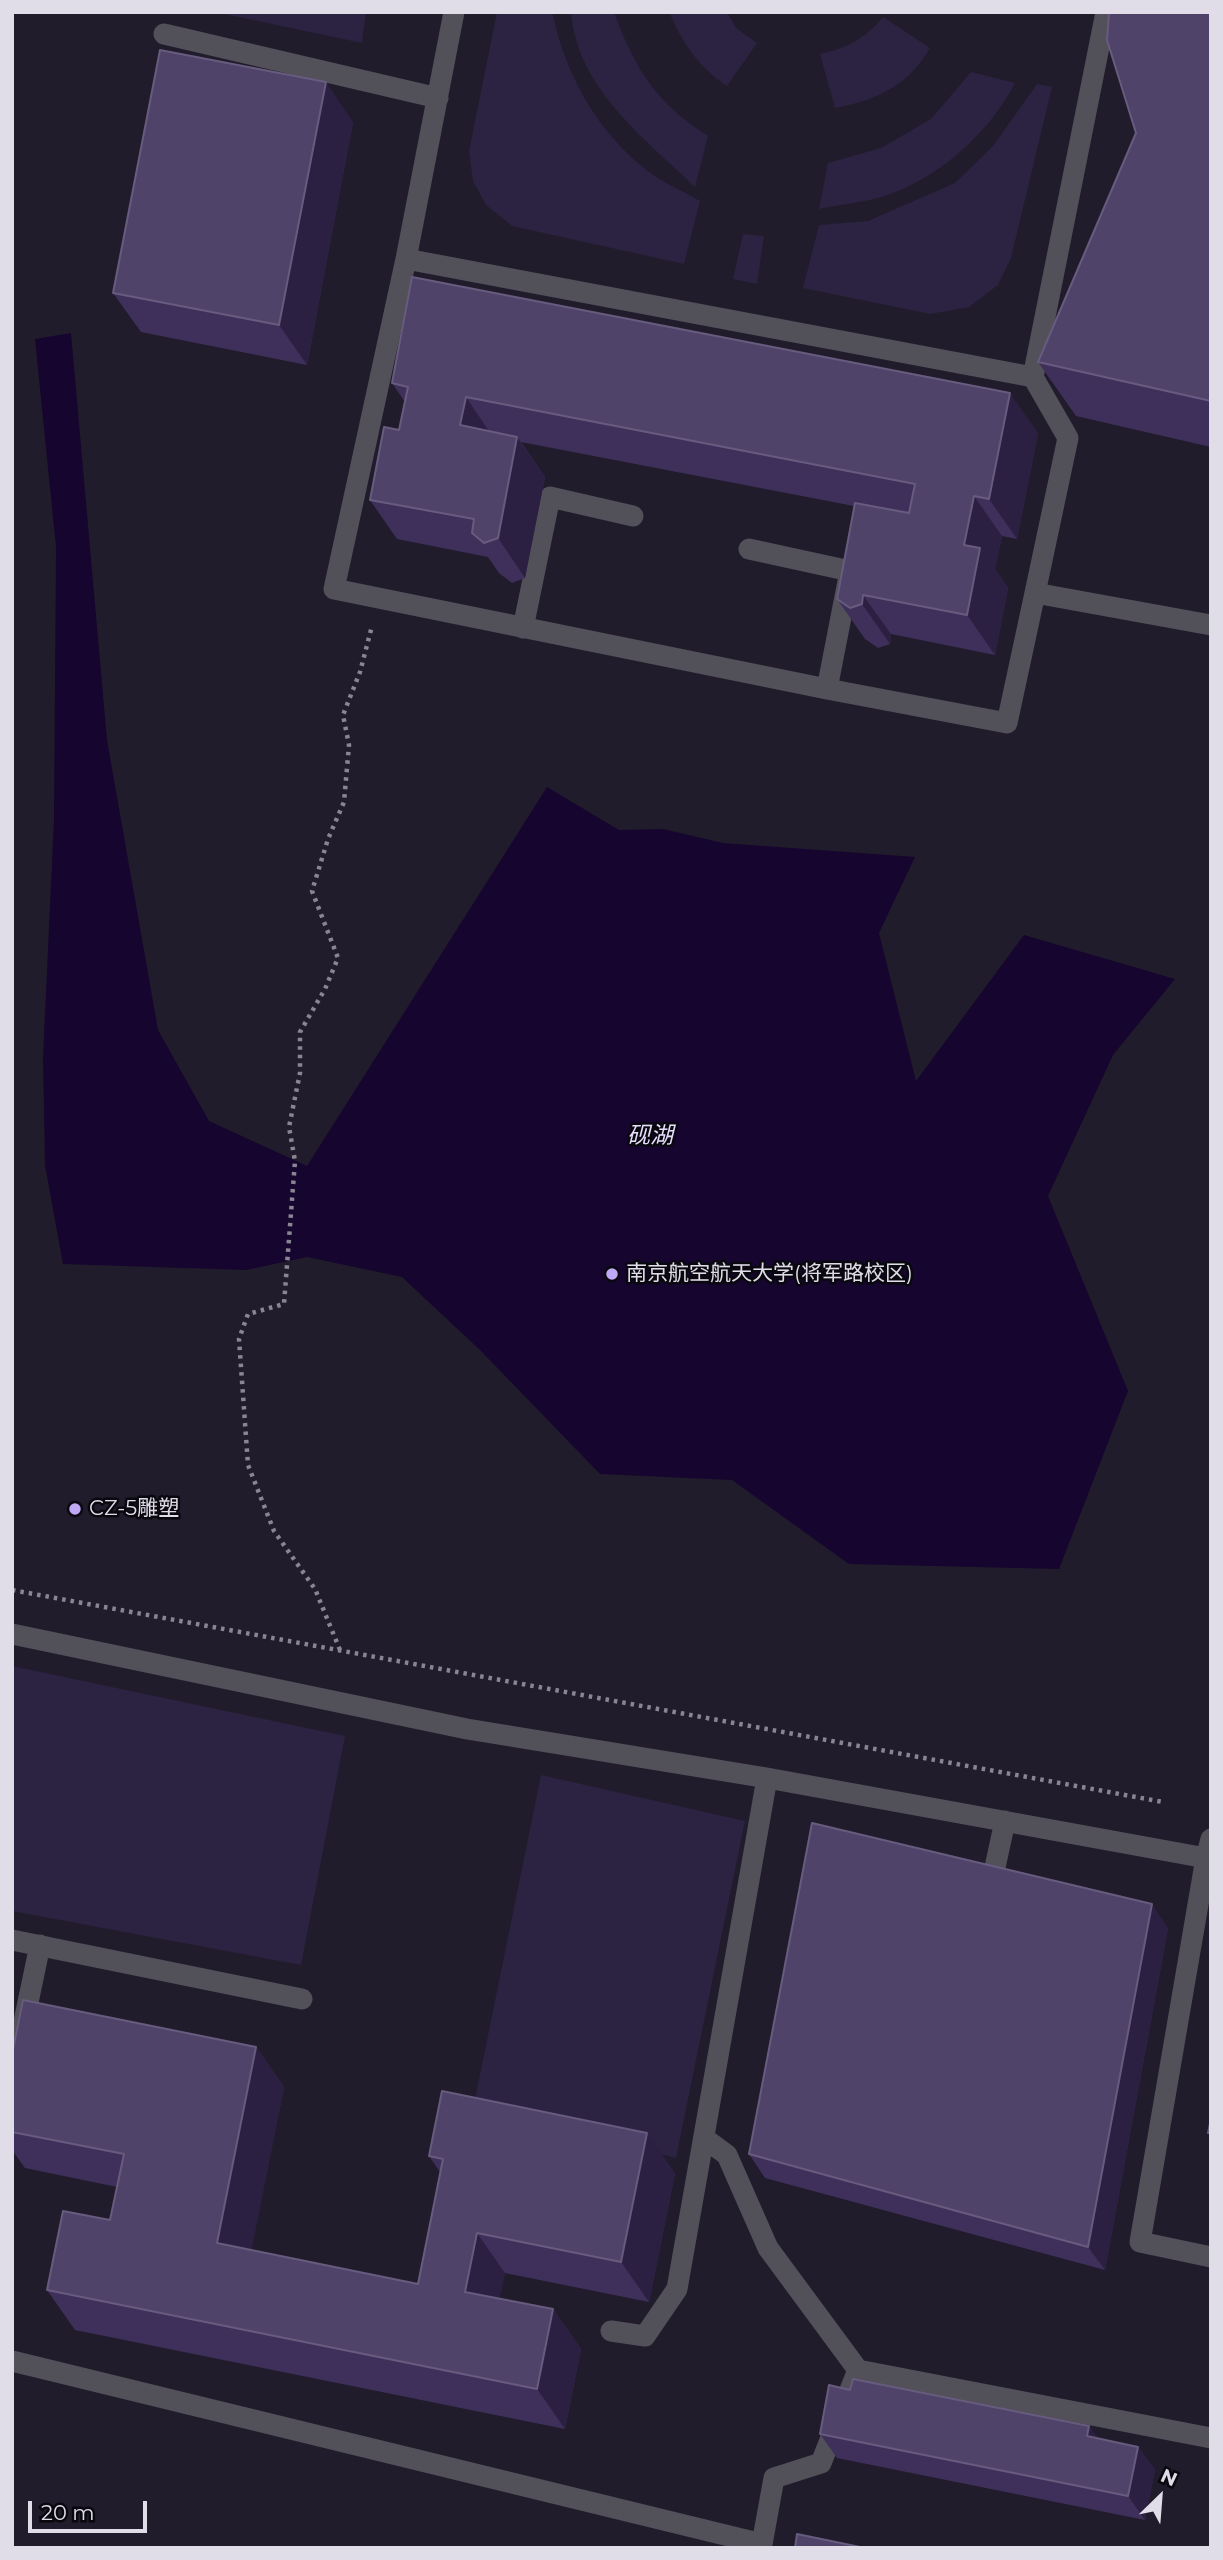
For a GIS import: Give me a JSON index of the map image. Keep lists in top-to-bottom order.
{
  "water": ["砚湖"],
  "places": ["南京航空航天大学(将军路校区)", "CZ-5雕塑"],
  "scale_bar": "20 m",
  "north": "top right"
}
